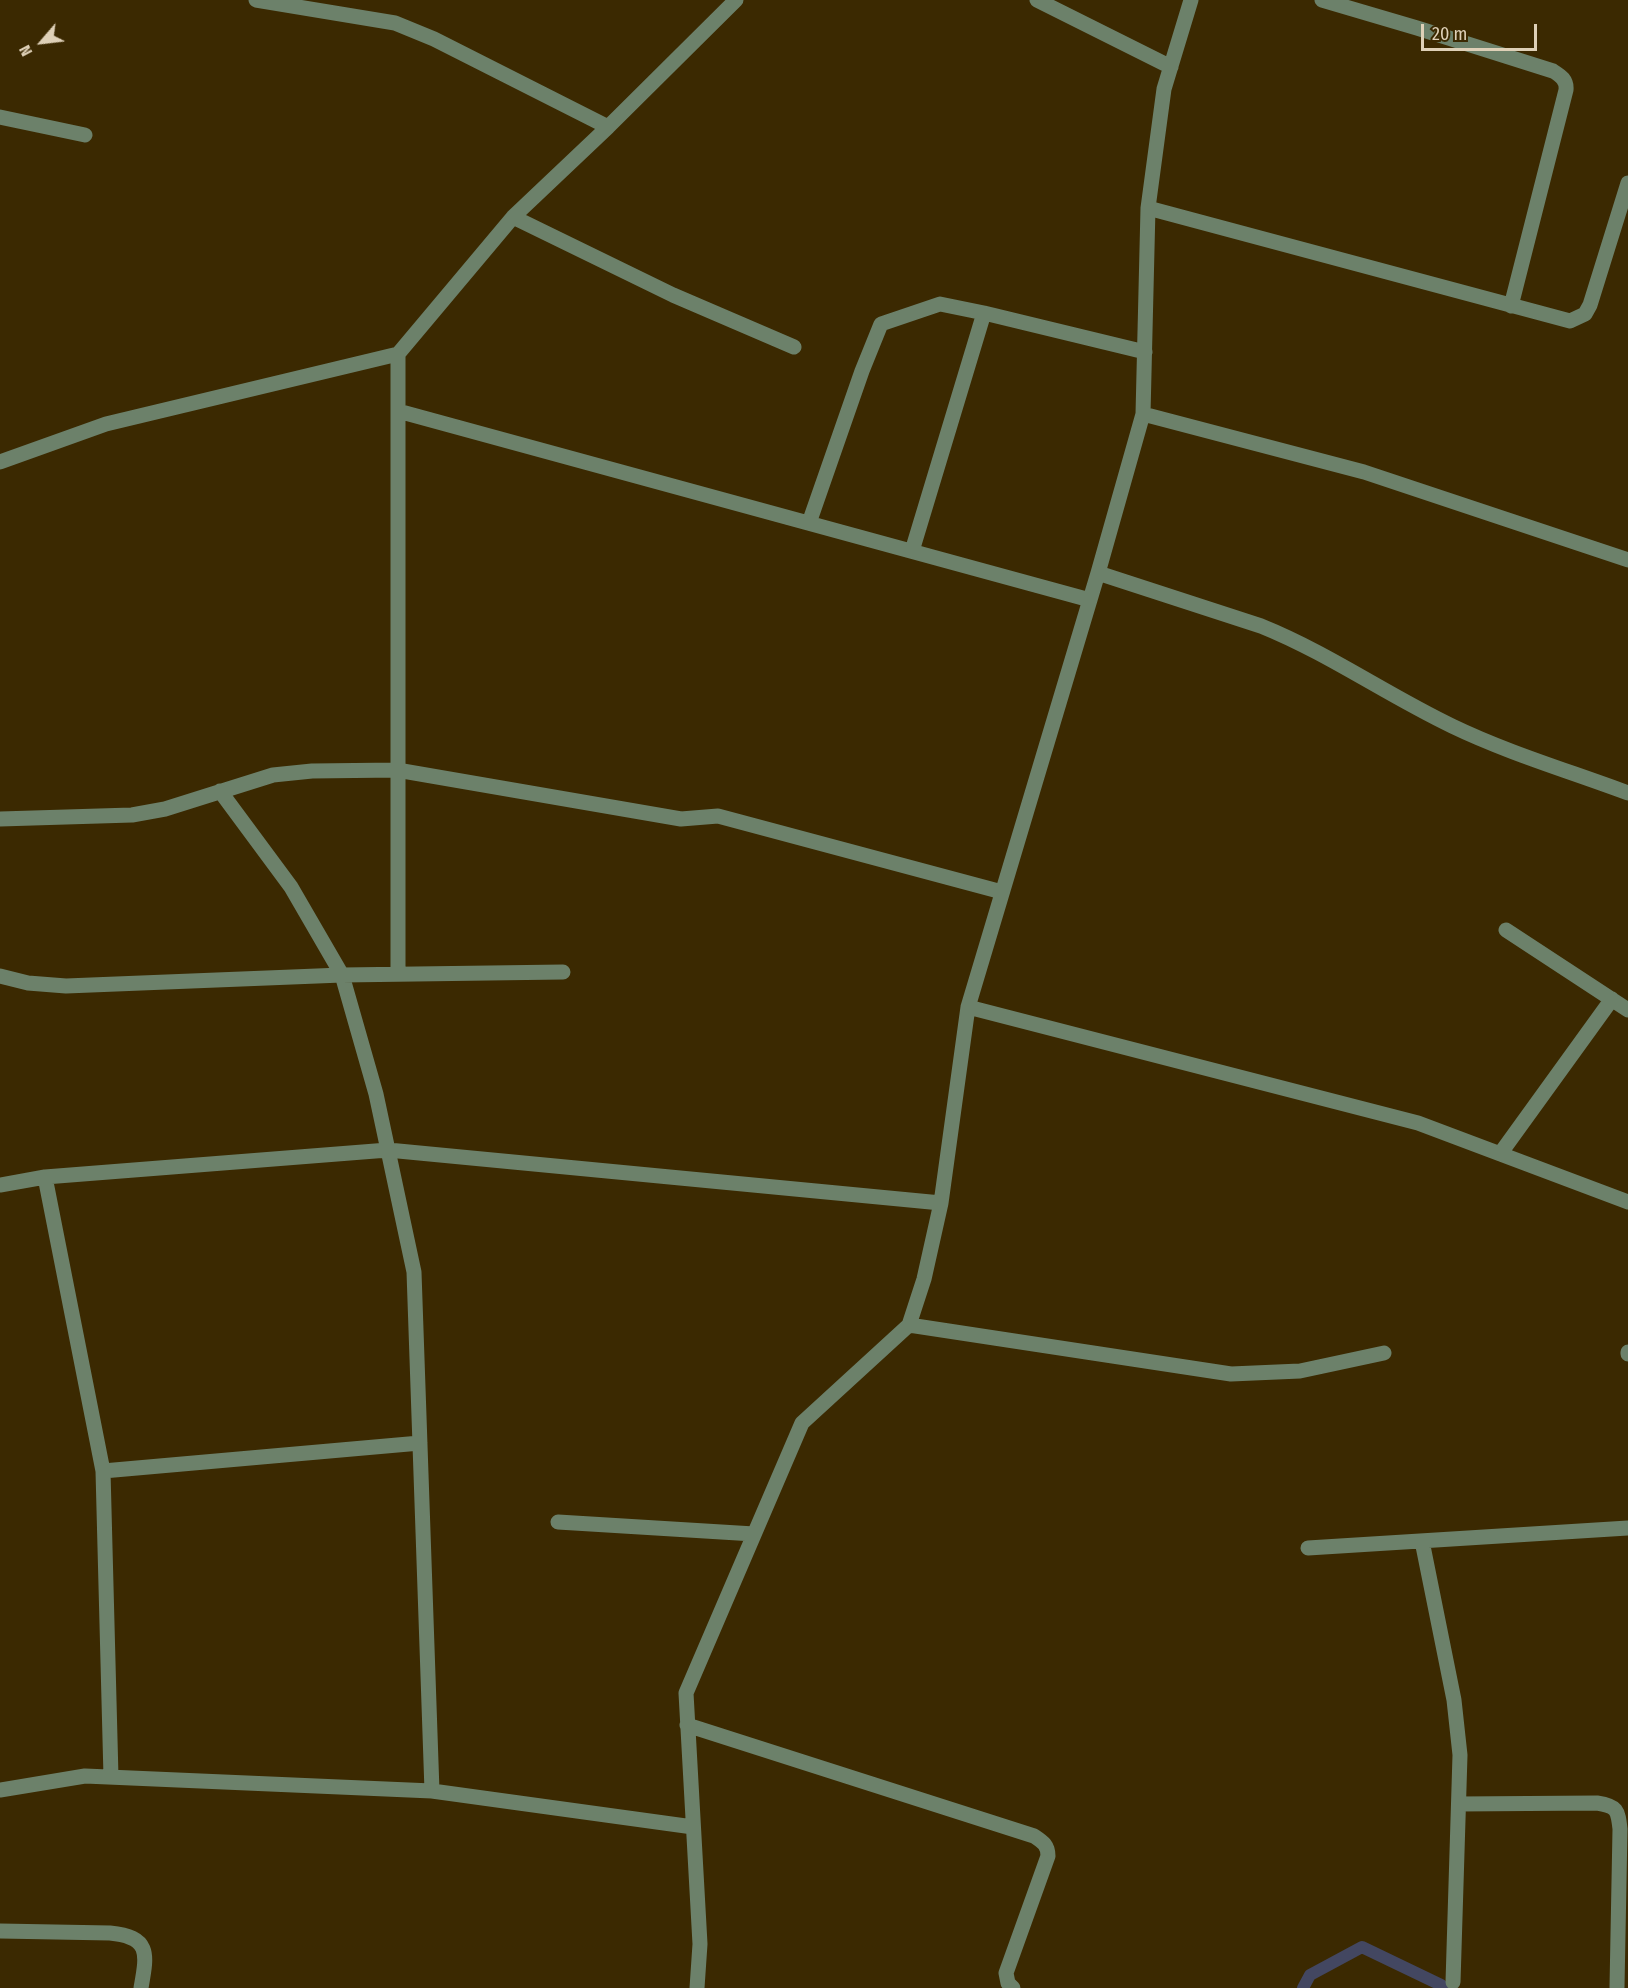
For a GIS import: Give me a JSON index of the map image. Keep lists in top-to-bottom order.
{
  "scale_bar": "20 m",
  "north": "bottom left"
}
